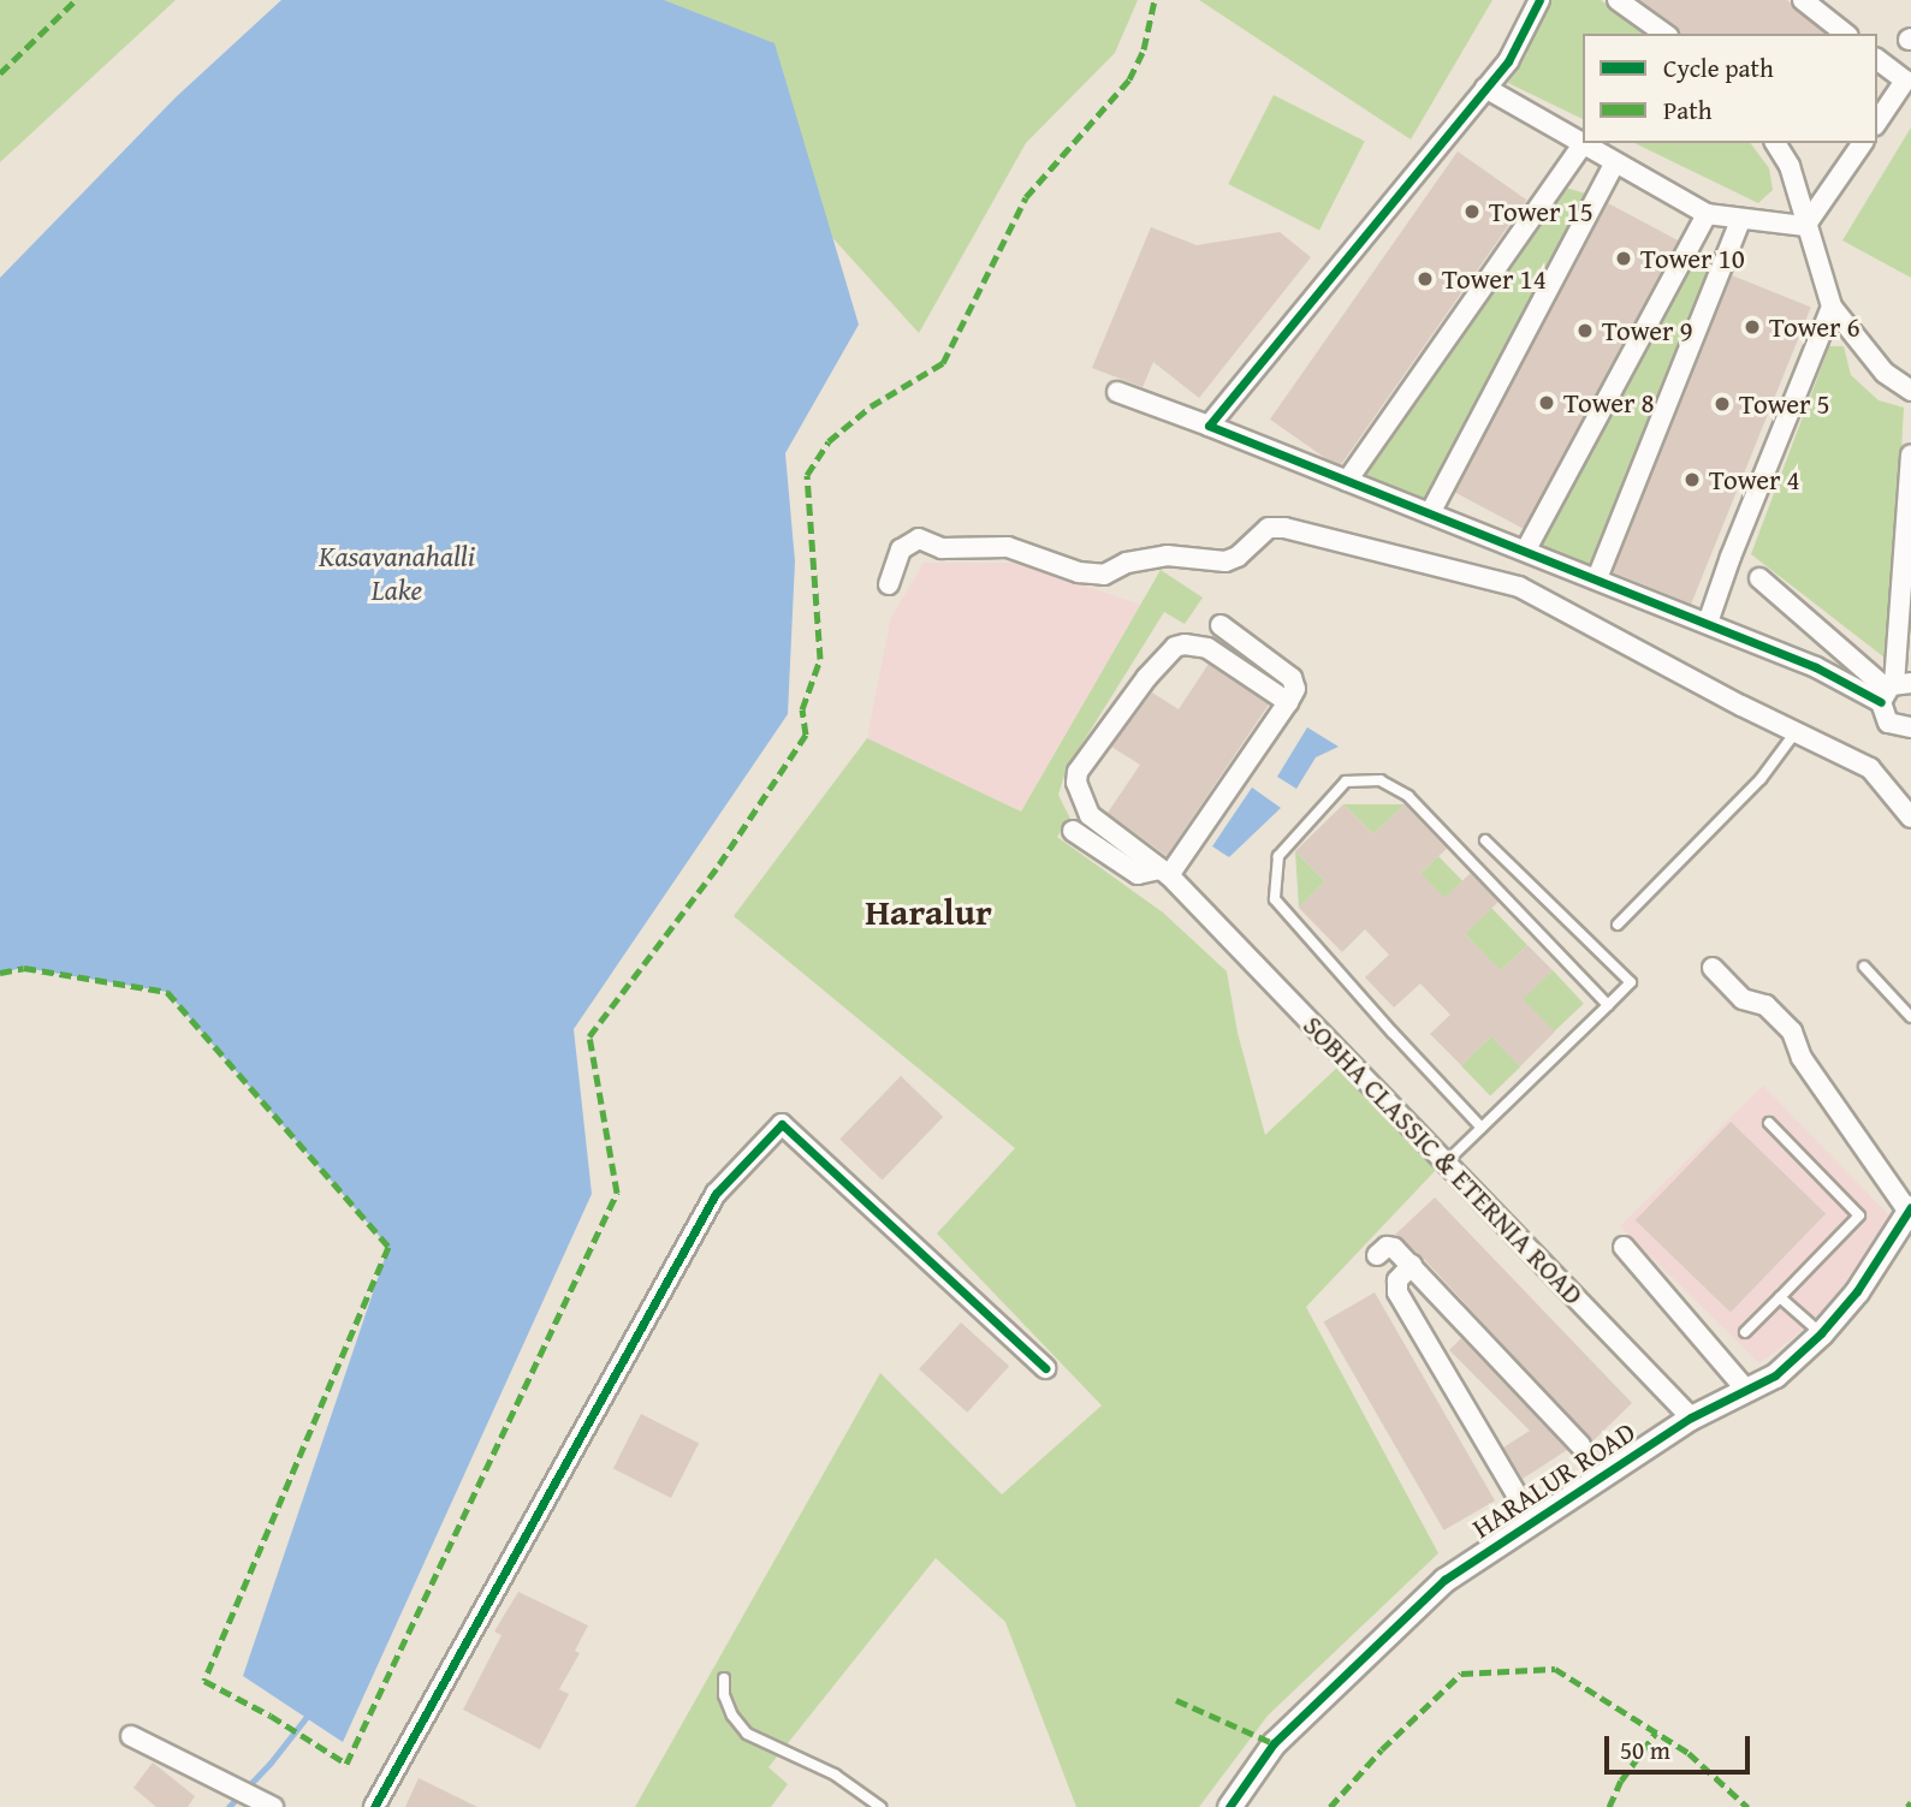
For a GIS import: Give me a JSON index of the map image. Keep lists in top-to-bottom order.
{
  "streets": {
    "street": ["SOBHA CLASSIC & ETERNIA ROAD", "HARALUR ROAD"]
  },
  "crossings": [
    ["SOBHA CLASSIC & ETERNIA ROAD", "HARALUR ROAD"]
  ],
  "districts": ["Haralur"],
  "water": ["Kasavanahalli Lake"],
  "places": [
    "Tower 15",
    "Tower 10",
    "Tower 14",
    "Tower 6",
    "Tower 9",
    "Tower 8",
    "Tower 5",
    "Tower 4"
  ],
  "legend": ["Cycle path", "Path"],
  "scale_bar": "50 m"
}
